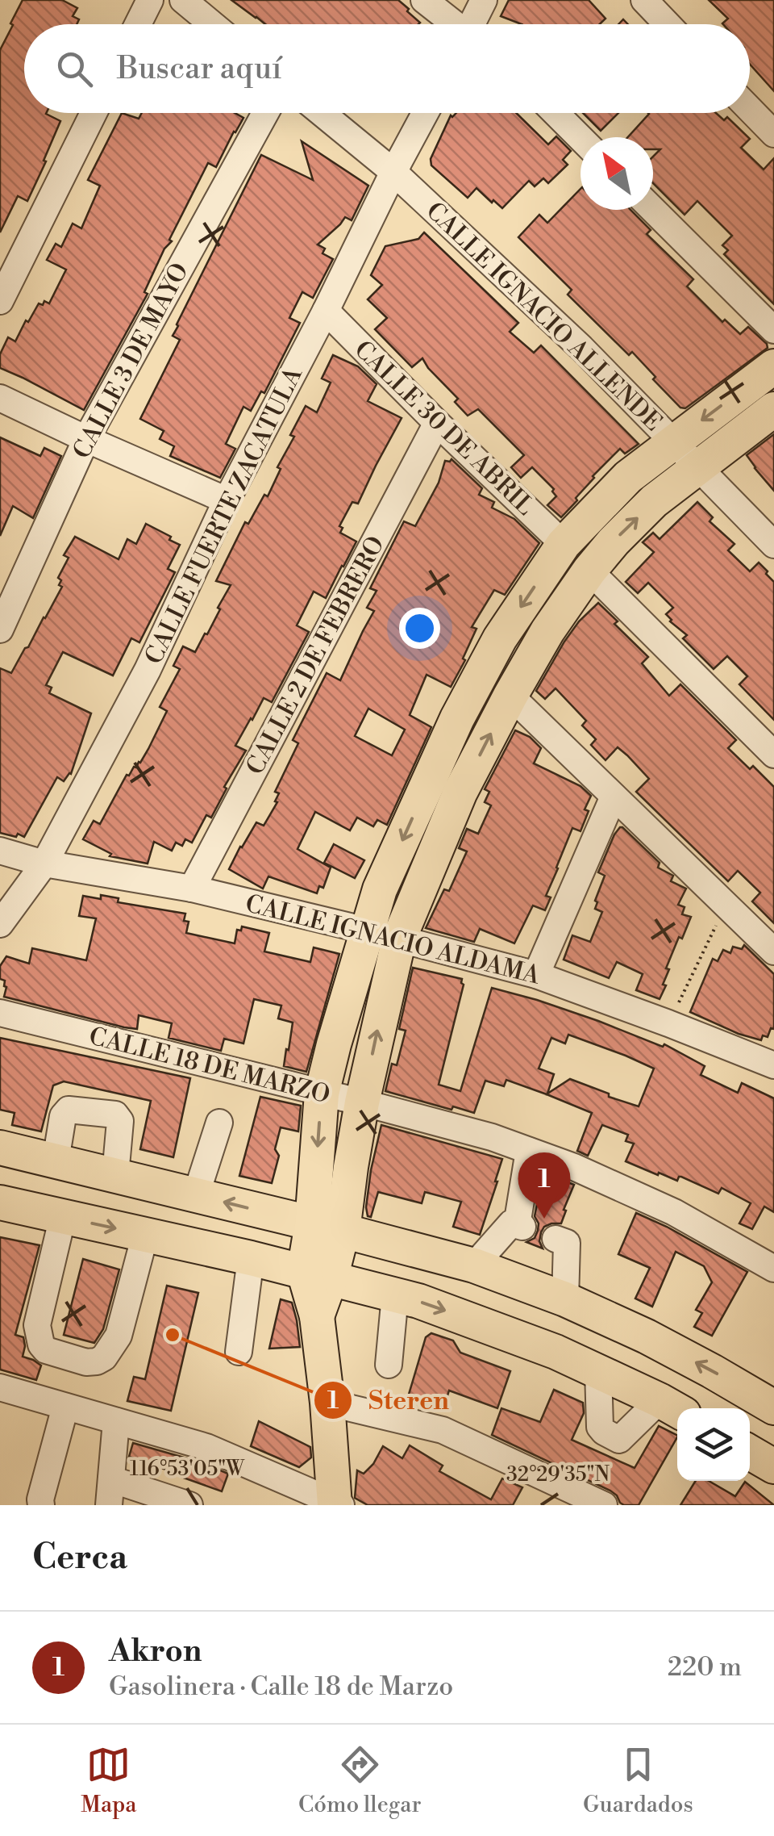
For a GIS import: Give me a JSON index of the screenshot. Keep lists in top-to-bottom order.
{
  "streets": {
    "street": [
      "CALLE IGNACIO ALLENDE",
      "CALLE 3 DE MAYO",
      "CALLE 30 DE ABRIL",
      "CALLE FUERTE ZACATULA",
      "CALLE 2 DE FEBRERO",
      "CALLE IGNACIO ALDAMA",
      "CALLE 18 DE MARZO"
    ]
  },
  "crossings": [
    ["CALLE IGNACIO ALLENDE", "CALLE FUERTE ZACATULA"],
    ["CALLE 30 DE ABRIL", "CALLE FUERTE ZACATULA"],
    ["CALLE 30 DE ABRIL", "CALLE 2 DE FEBRERO"],
    ["CALLE FUERTE ZACATULA", "CALLE IGNACIO ALDAMA"],
    ["CALLE 2 DE FEBRERO", "CALLE IGNACIO ALDAMA"]
  ],
  "places": ["Steren"],
  "north": "top left",
  "page": {
    "search": "Buscar aquí",
    "pins": "1",
    "heading": "Cerca",
    "list": [
      {
        "mark": "1",
        "name": "Akron",
        "note": "Gasolinera · Calle 18 de Marzo",
        "value": "220 m"
      }
    ],
    "nav": ["Mapa", "Cómo llegar", "Guardados"]
  },
  "coordinates": ["116°53'05\"W", "32°29'35\"N"]
}
